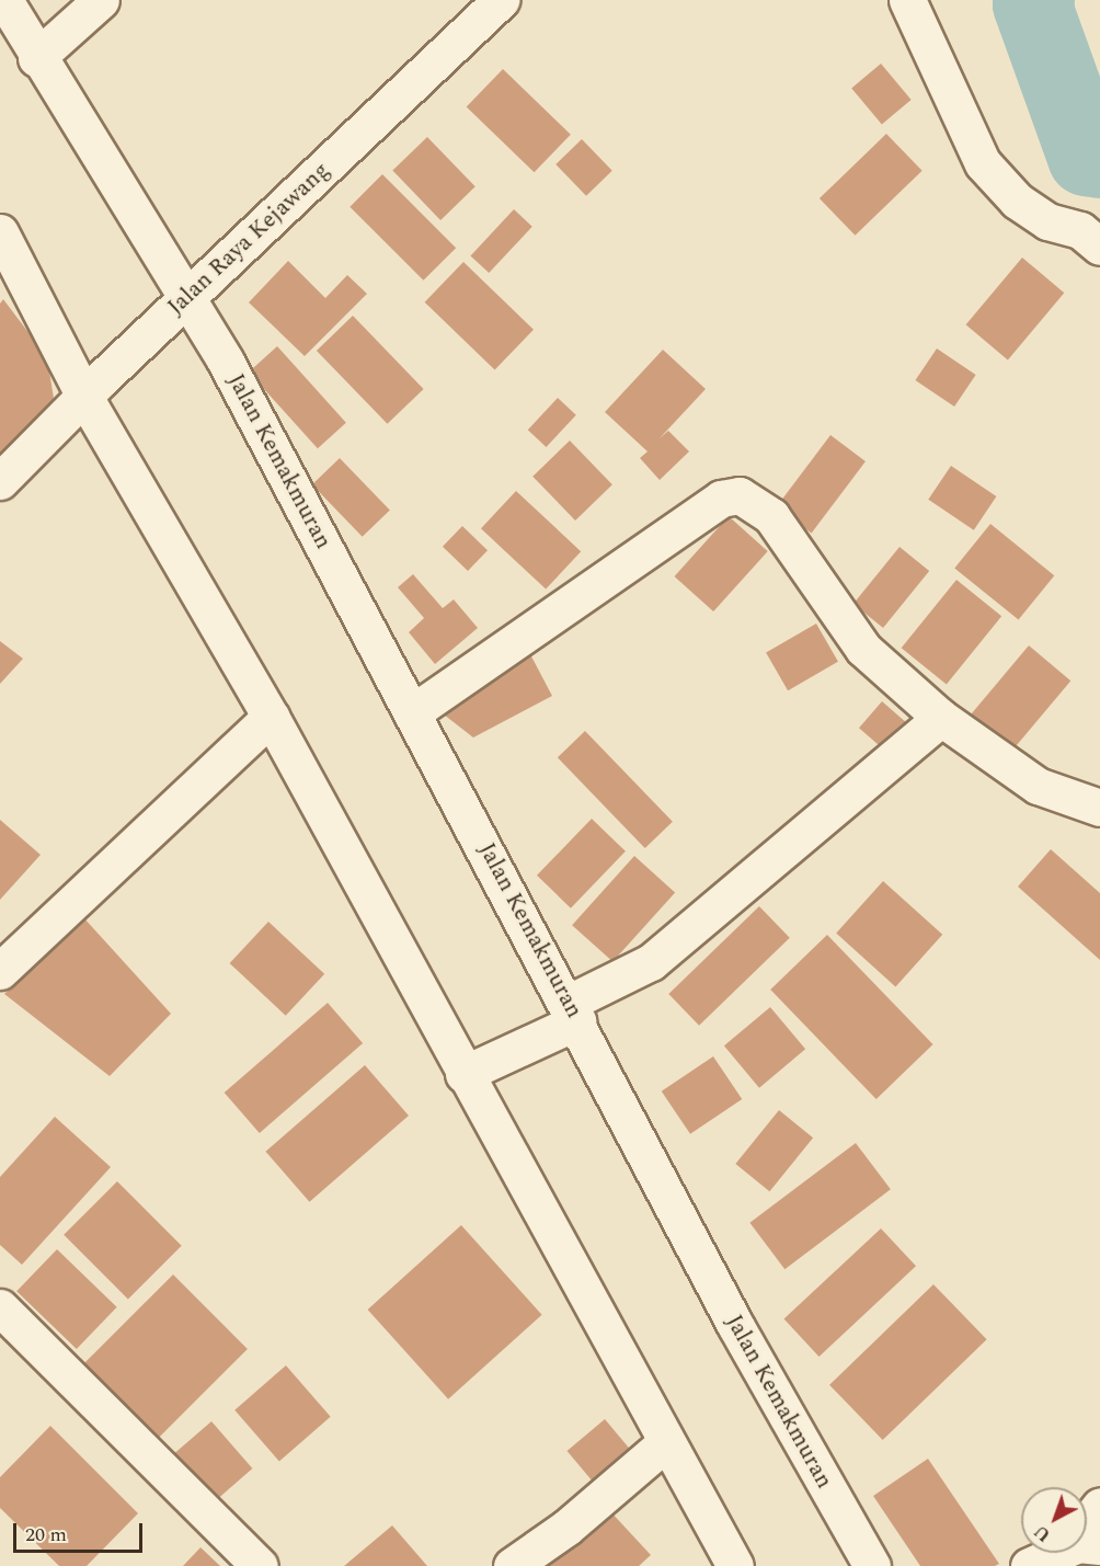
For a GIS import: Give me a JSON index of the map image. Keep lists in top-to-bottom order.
{
  "streets": {
    "street": ["Jalan Raya Kejawang", "Jalan Kemakmuran"]
  },
  "crossings": [
    ["Jalan Raya Kejawang", "Jalan Kemakmuran"]
  ],
  "scale_bar": "20 m",
  "north": "bottom left"
}
